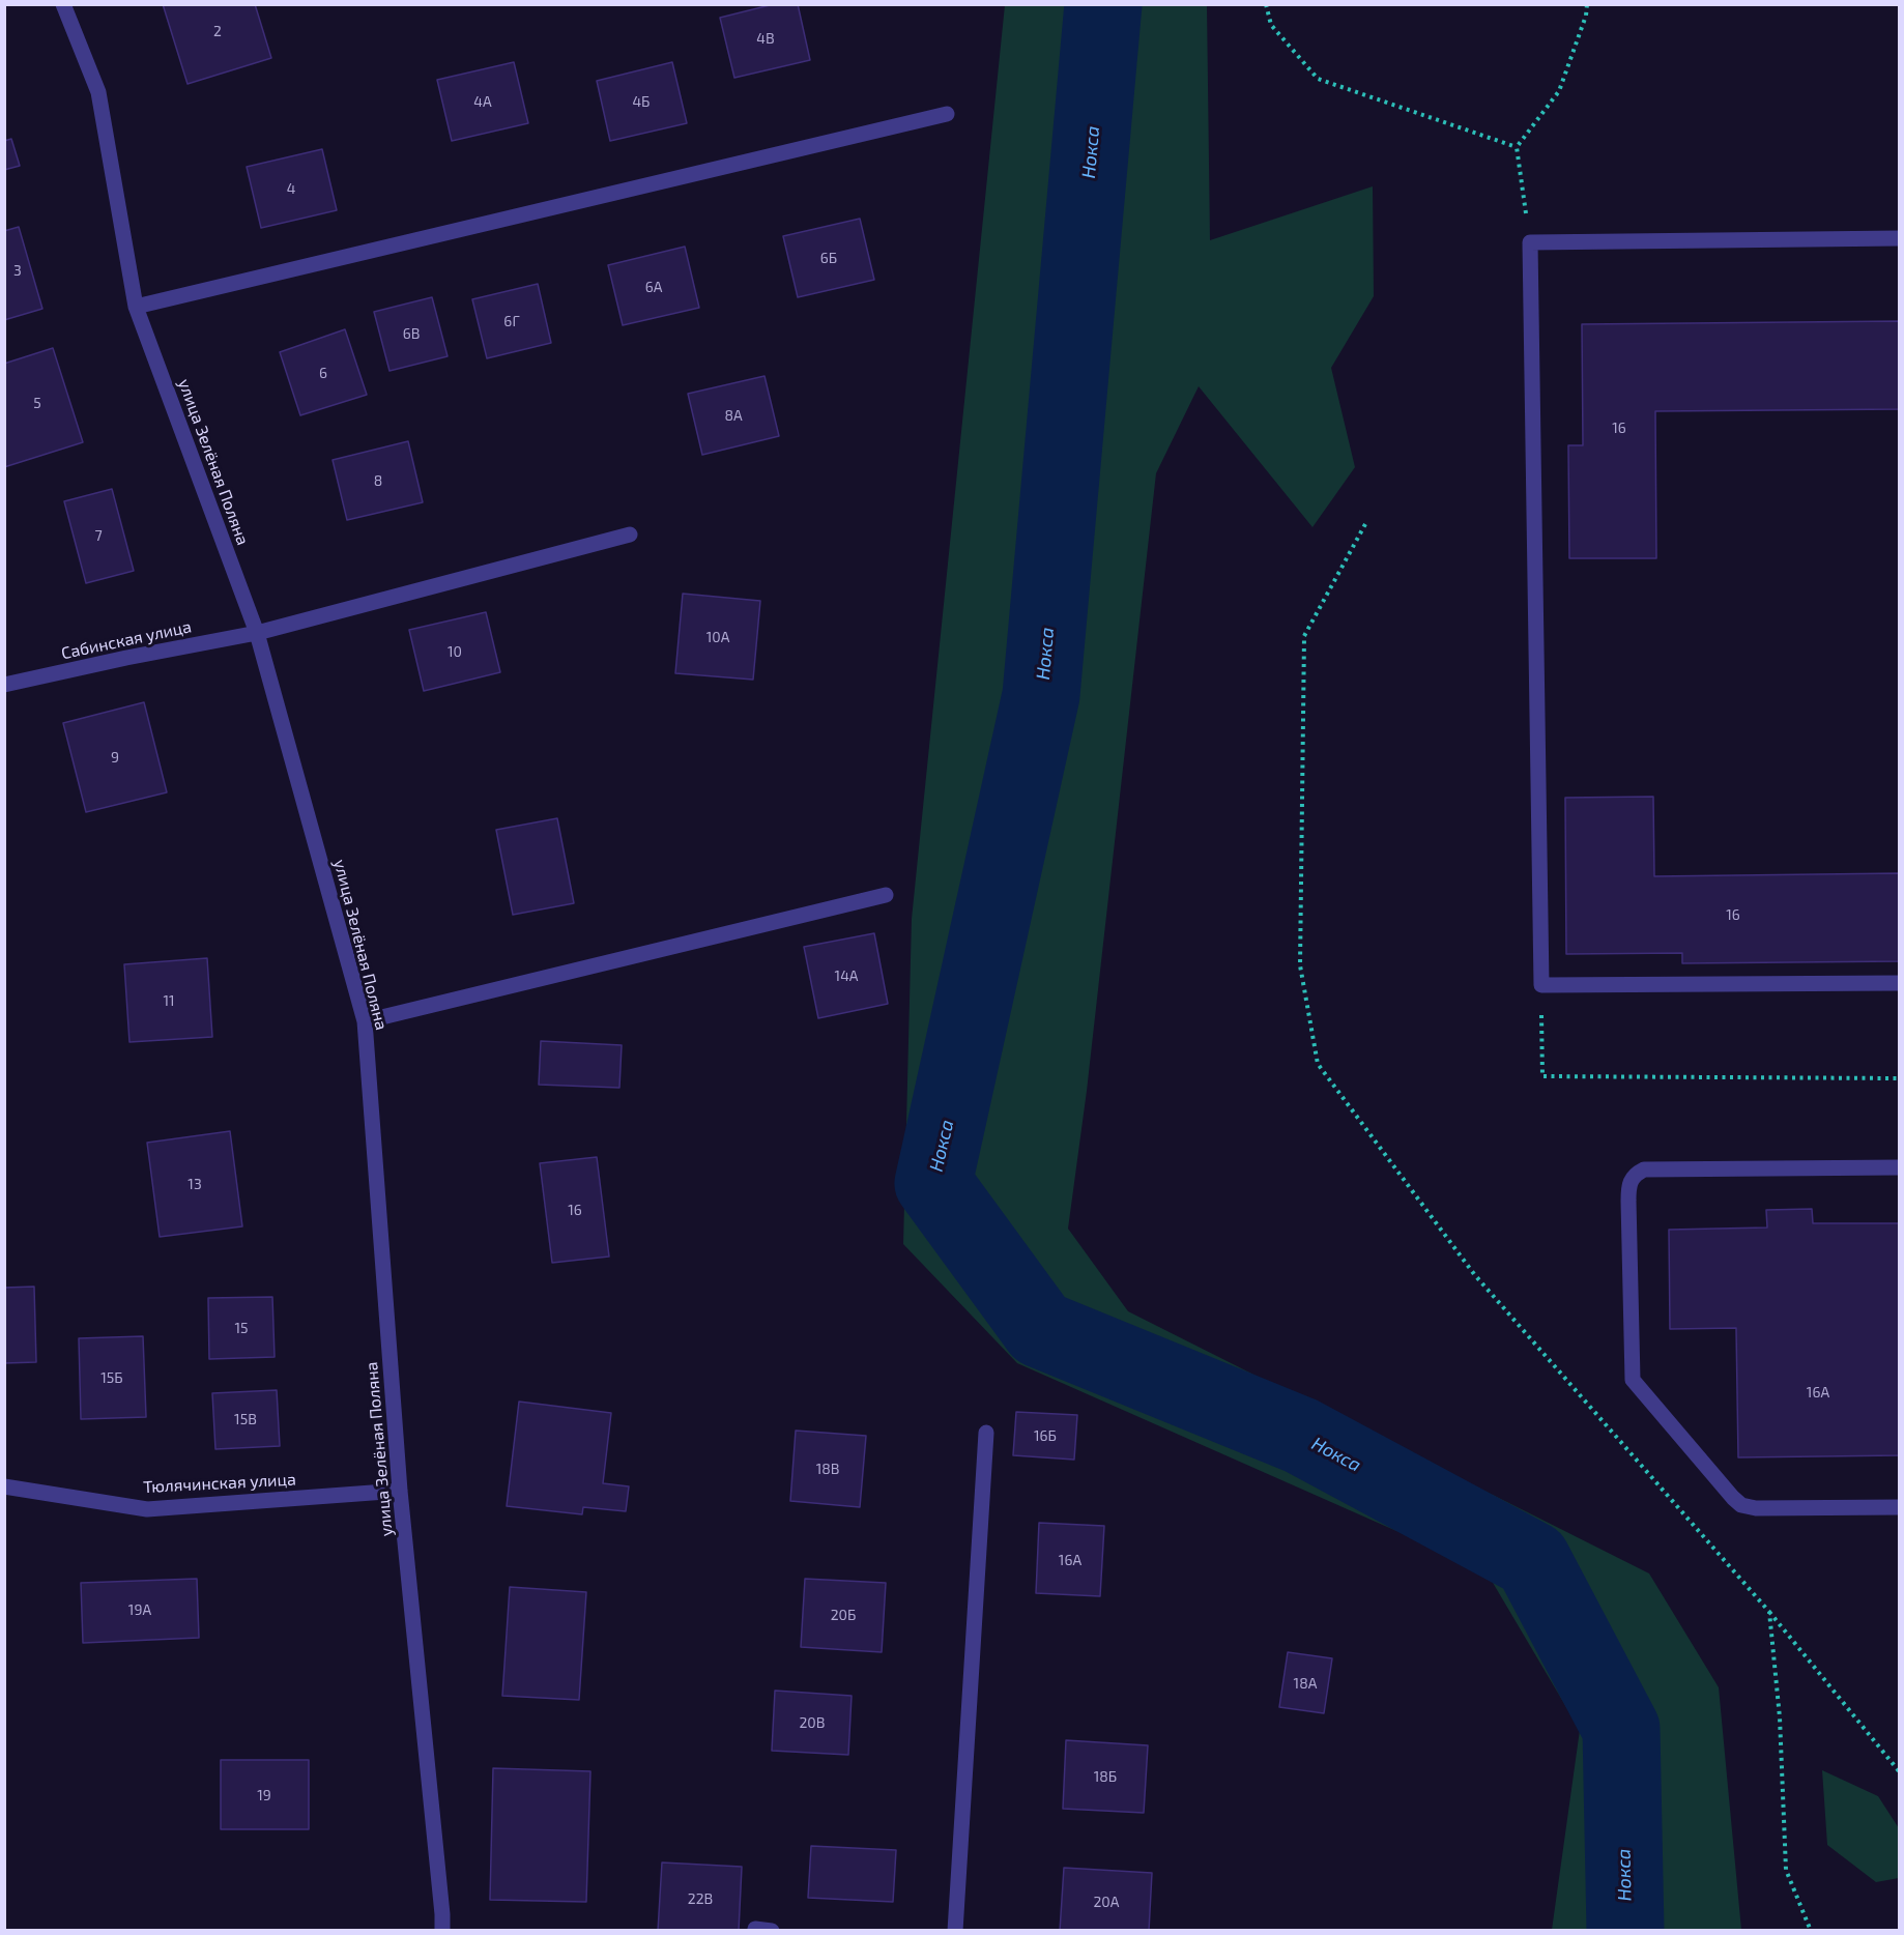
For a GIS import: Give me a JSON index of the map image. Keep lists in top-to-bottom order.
{
  "streets": {
    "street": ["улица Зелёная Поляна", "Сабинская улица", "Тюлячинская улица"]
  },
  "crossings": [
    ["улица Зелёная Поляна", "Сабинская улица"],
    ["улица Зелёная Поляна", "Тюлячинская улица"]
  ],
  "water": ["Нокса"],
  "house_numbers": [
    "2",
    "4В",
    "4А",
    "4Б",
    "4",
    "6Б",
    "3",
    "6А",
    "6Г",
    "6В",
    "6",
    "5",
    "8А",
    "16",
    "8",
    "7",
    "10А",
    "10",
    "9",
    "16",
    "14А",
    "11",
    "13",
    "16",
    "15",
    "15Б",
    "16А",
    "15В",
    "16Б",
    "18В",
    "16А",
    "19А",
    "20Б",
    "18А",
    "20В",
    "18Б",
    "19",
    "22В",
    "20А"
  ]
}
